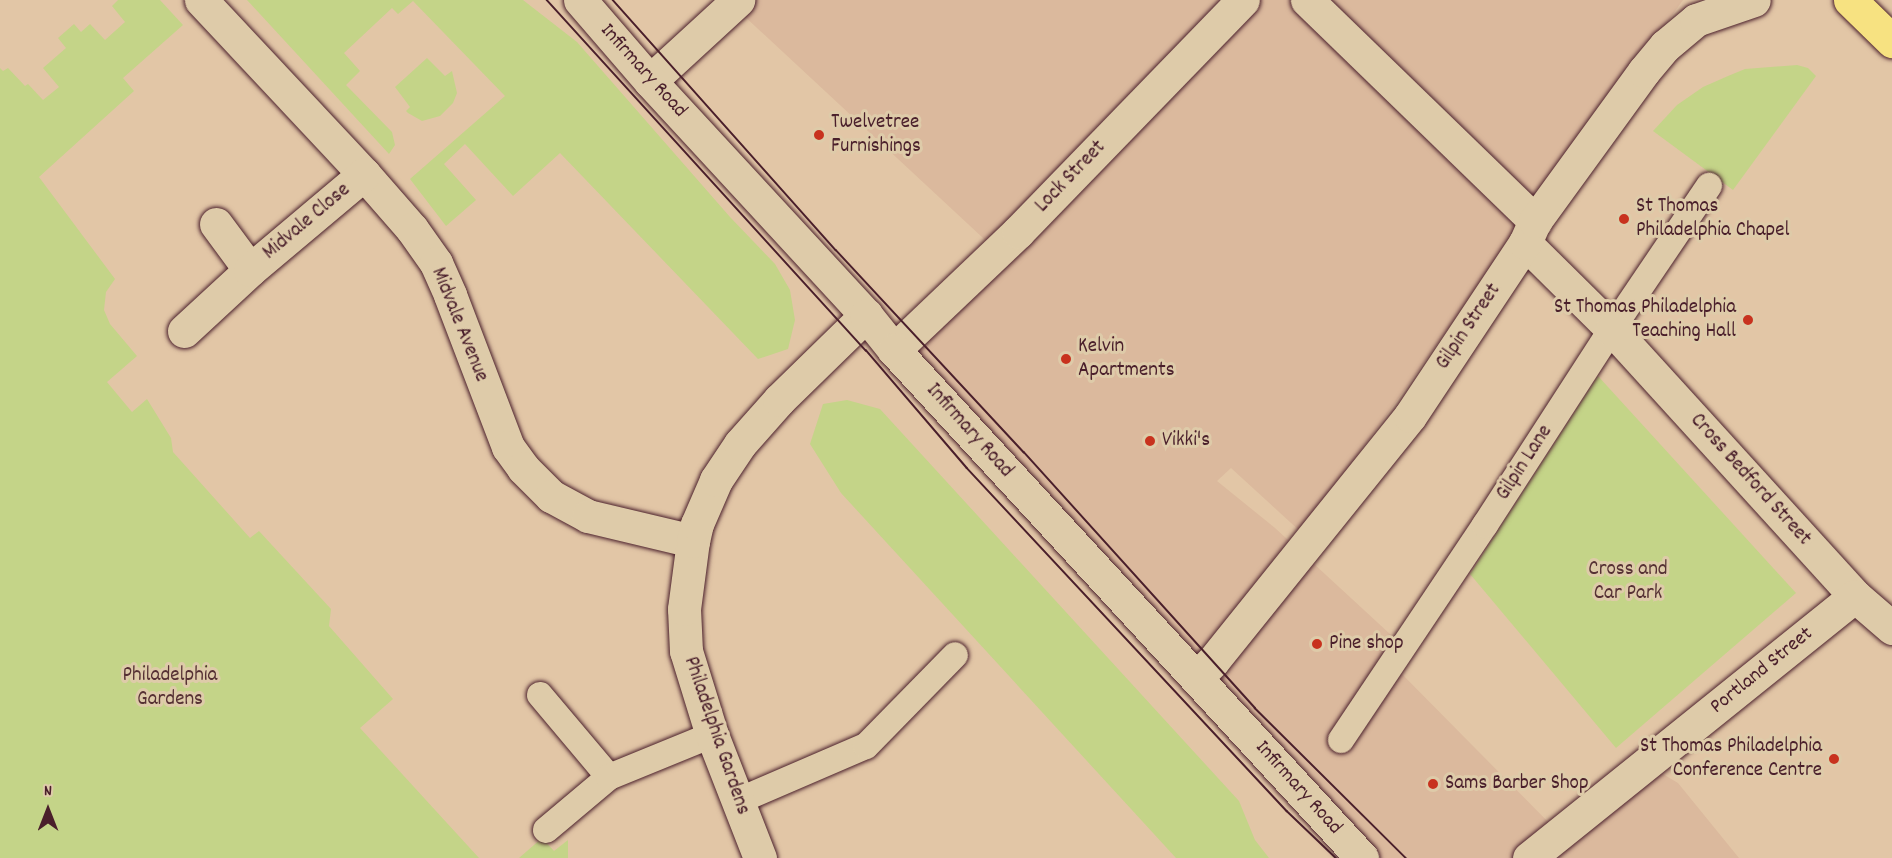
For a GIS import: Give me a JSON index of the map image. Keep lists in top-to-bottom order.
{
  "streets": {
    "street": [
      "Infirmary Road",
      "Lock Street",
      "Midvale Close",
      "Midvale Avenue",
      "Gilpin Street",
      "Cross Bedford Street",
      "Portland Street",
      "Philadelphia Gardens"
    ],
    "lane": ["Gilpin Lane"]
  },
  "crossings": [
    ["Infirmary Road", "Lock Street"],
    ["Infirmary Road", "Gilpin Street"],
    ["Infirmary Road", "Philadelphia Gardens"],
    ["Midvale Close", "Midvale Avenue"],
    ["Midvale Avenue", "Philadelphia Gardens"],
    ["Gilpin Street", "Cross Bedford Street"],
    ["Gilpin Lane", "Cross Bedford Street"],
    ["Cross Bedford Street", "Portland Street"]
  ],
  "parks": ["Cross and Car Park", "Philadelphia Gardens"],
  "places": [
    "Twelvetree Furnishings",
    "St Thomas Philadelphia Chapel",
    "St Thomas Philadelphia Teaching Hall",
    "Kelvin Apartments",
    "Vikki's",
    "Pine shop",
    "St Thomas Philadelphia Conference Centre",
    "Sams Barber Shop"
  ],
  "north": "top"
}
